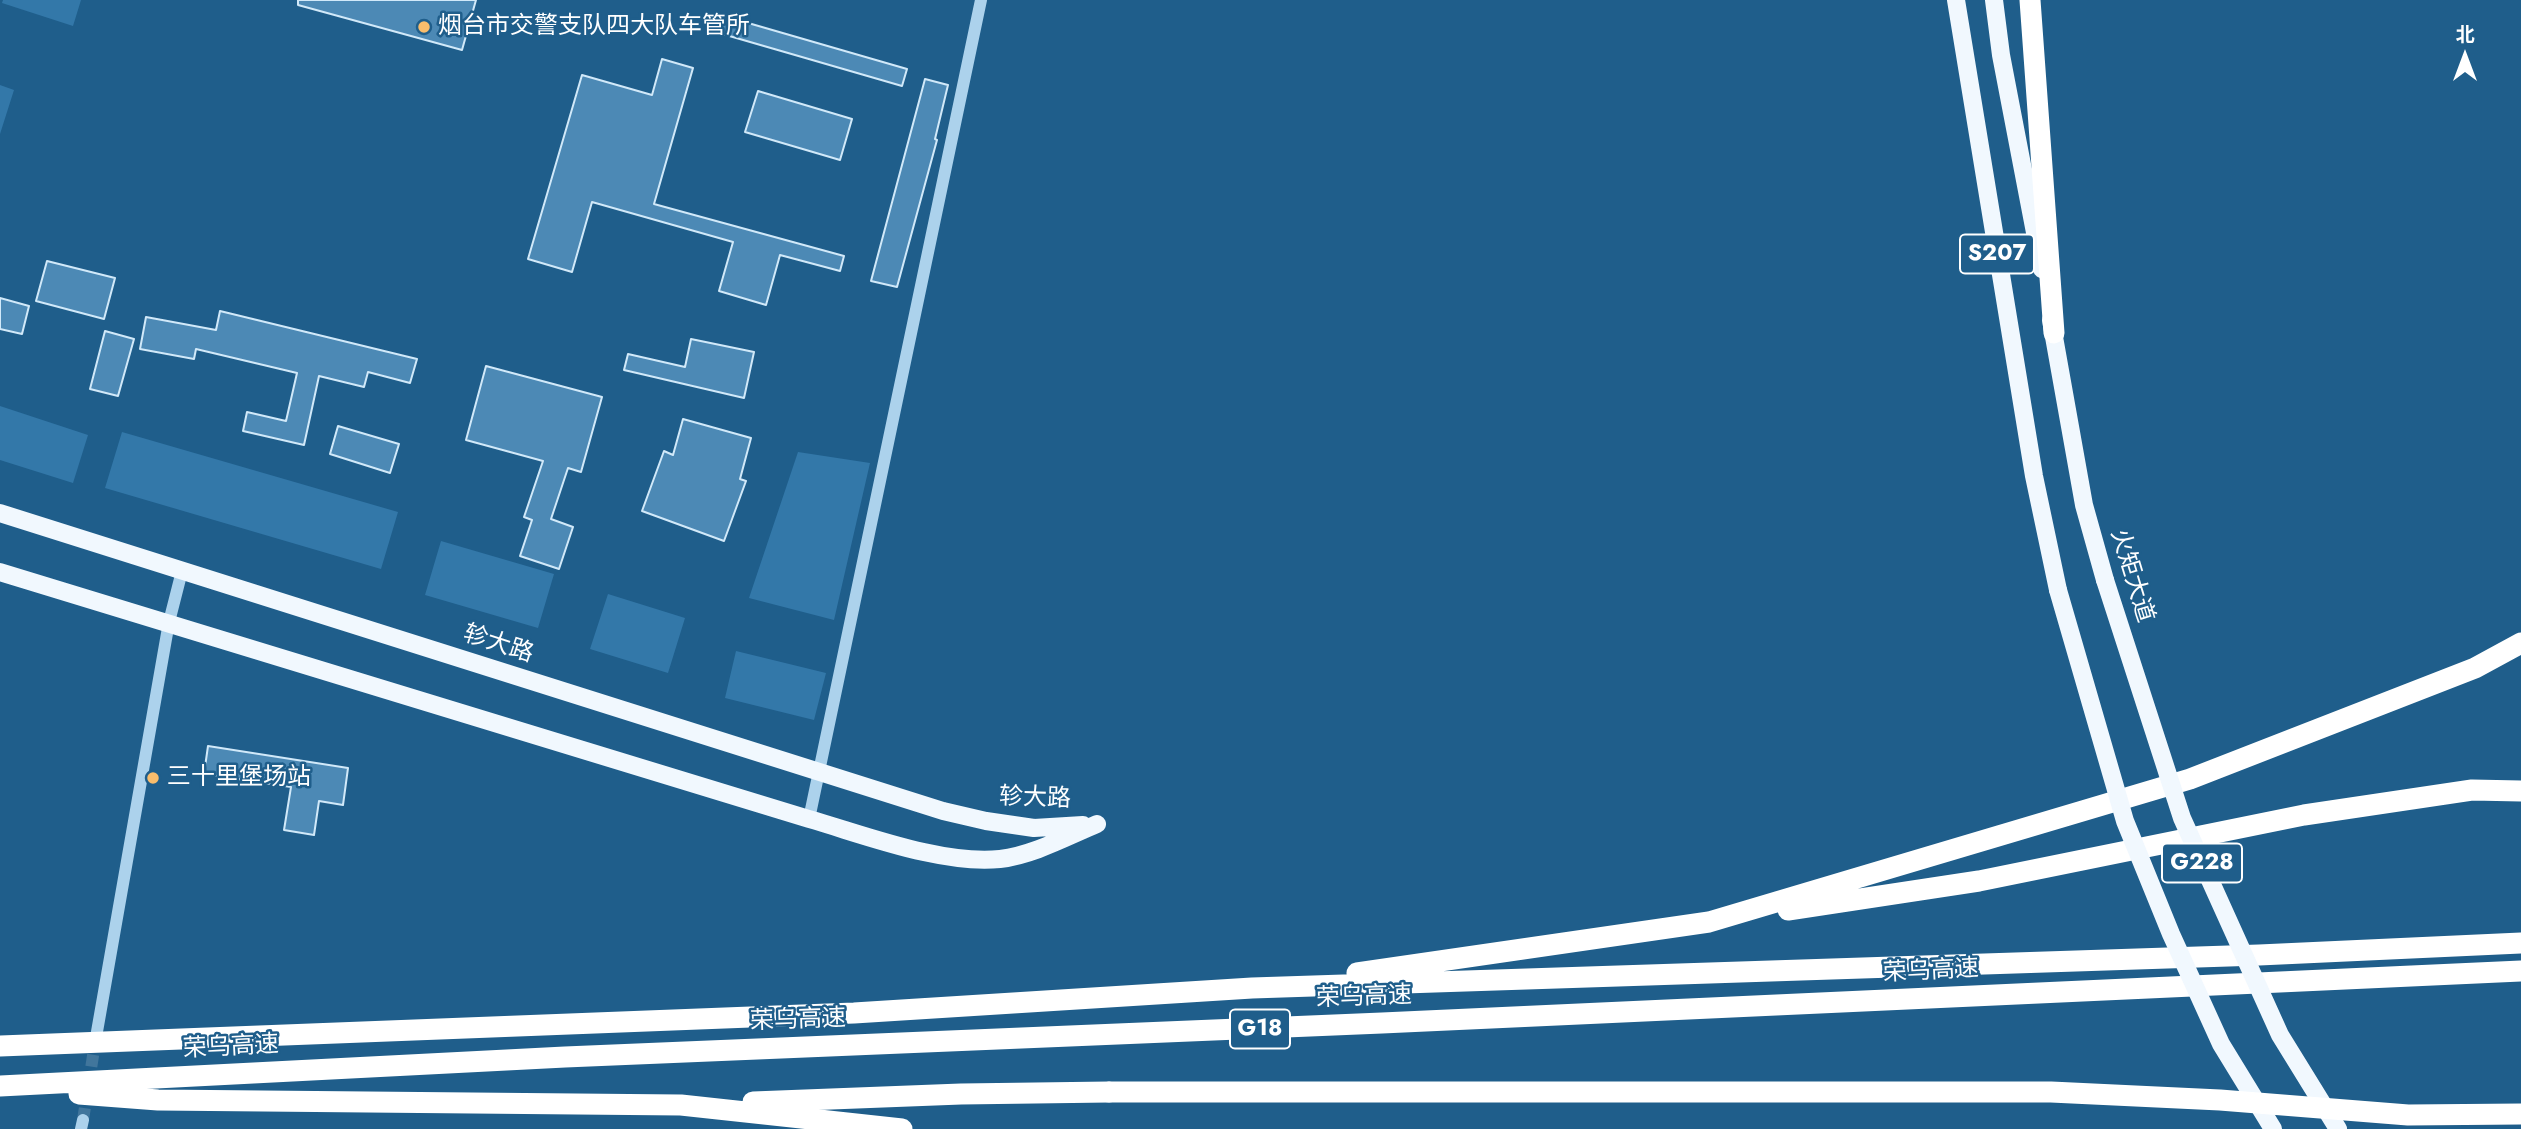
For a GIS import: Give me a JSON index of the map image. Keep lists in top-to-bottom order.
{
  "streets": {
    "highway": ["荣乌高速", "G18"],
    "main road": [
      "S207",
      "火矩大道",
      "轸大路",
      "G228"
    ]
  },
  "crossings": [
    ["S207", "G228"]
  ],
  "places": ["烟台市交警支队四大队车管所", "三十里堡场站"],
  "north": "top"
}
